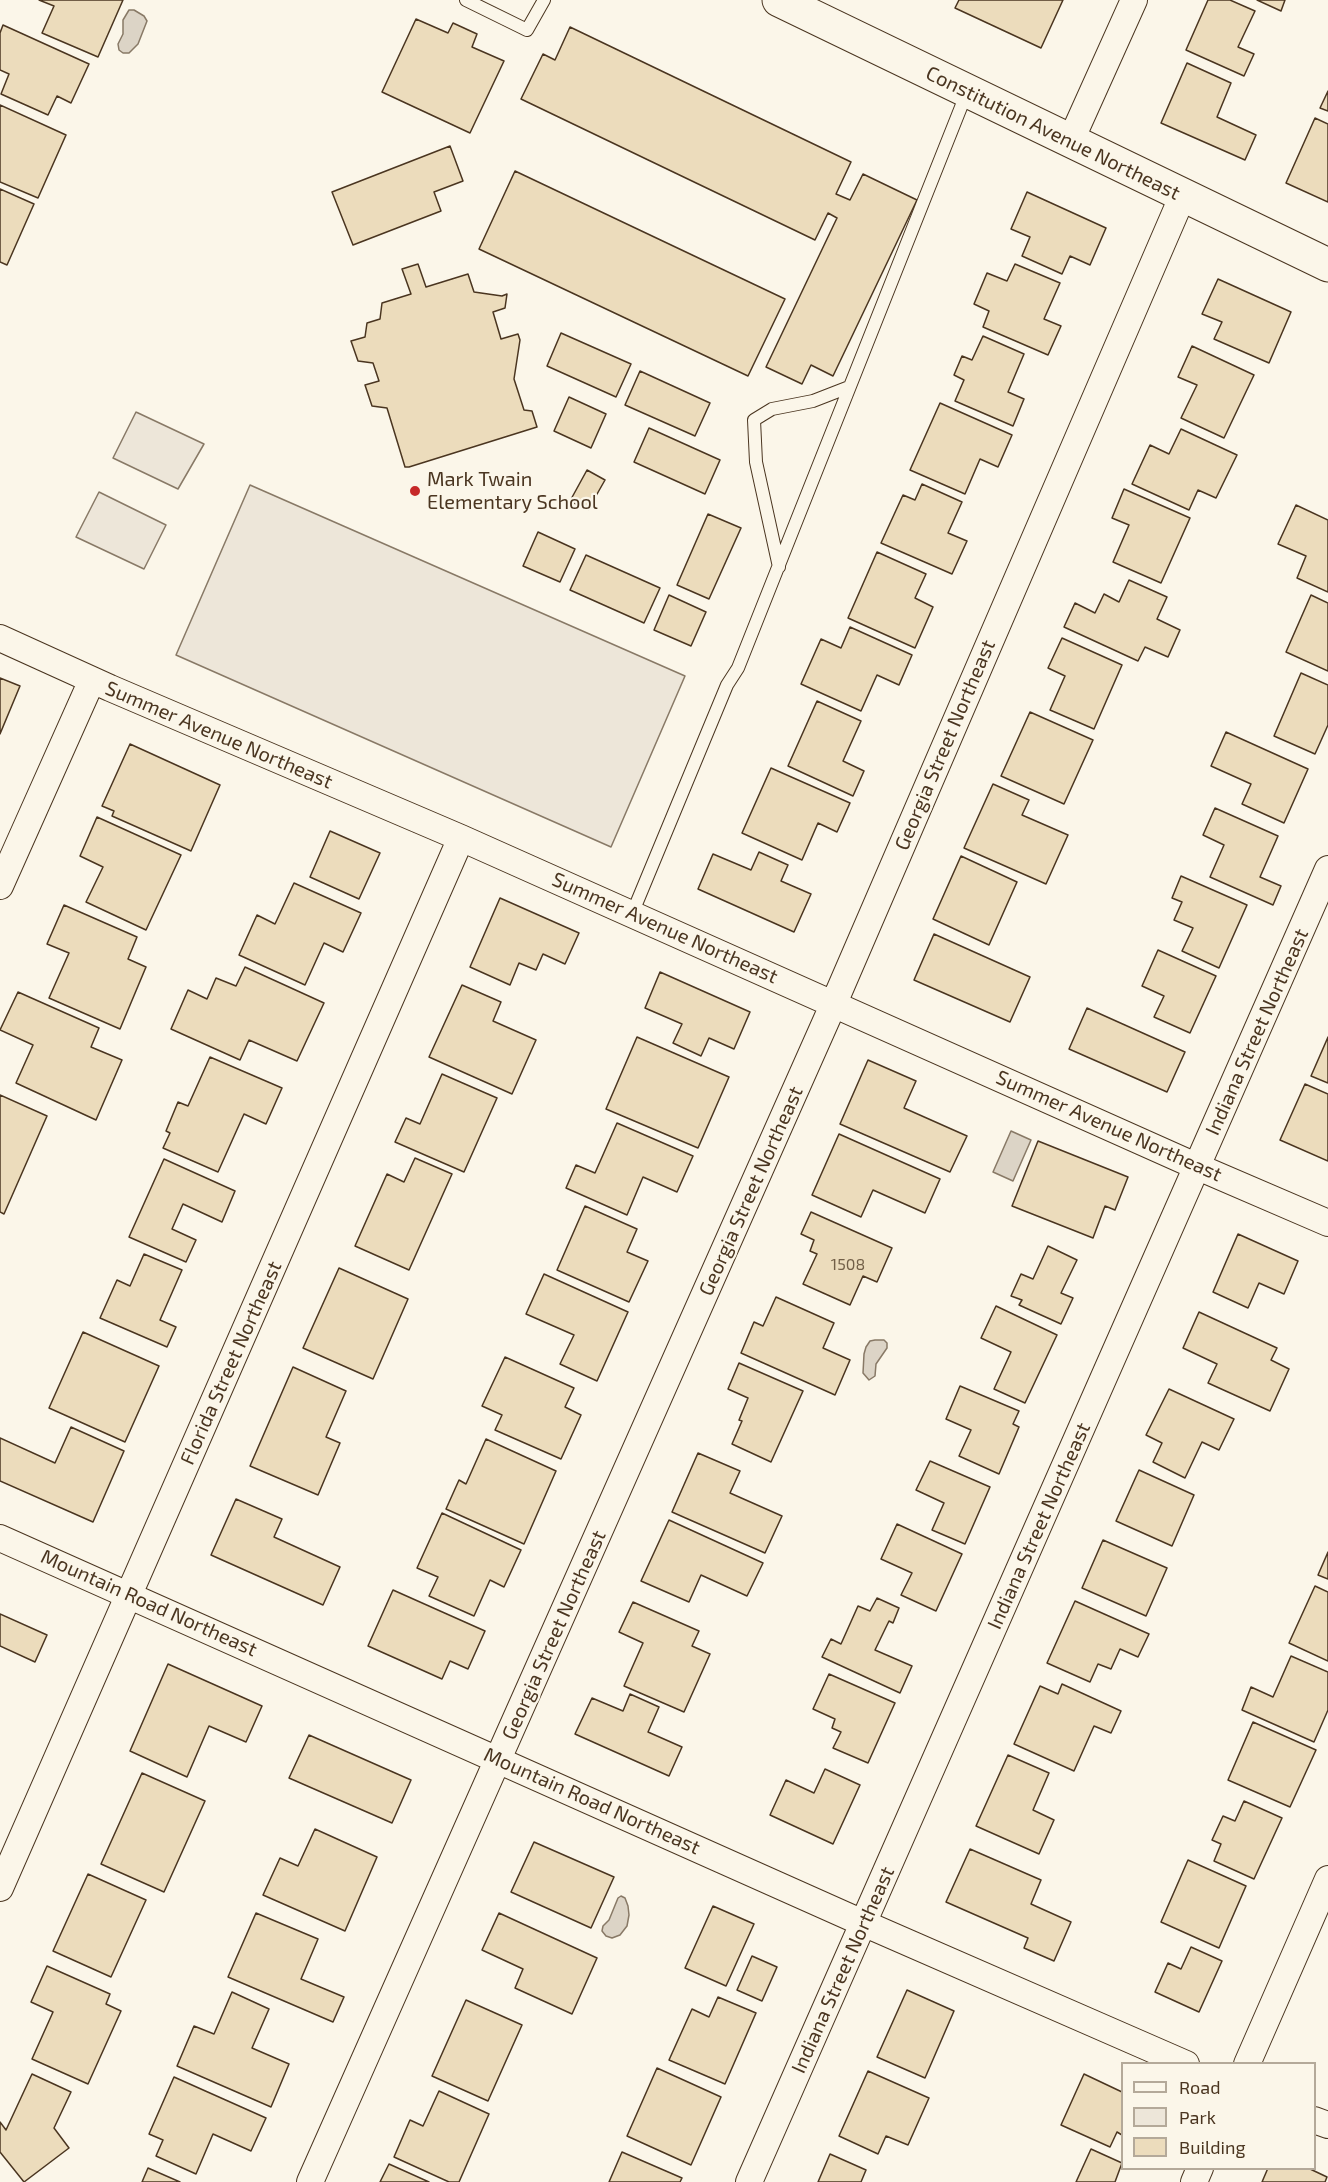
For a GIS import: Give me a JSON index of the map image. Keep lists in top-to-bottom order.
{
  "streets": {
    "street": [
      "Constitution Avenue Northeast",
      "Summer Avenue Northeast",
      "Georgia Street Northeast",
      "Indiana Street Northeast",
      "Florida Street Northeast",
      "Mountain Road Northeast"
    ]
  },
  "crossings": [
    ["Constitution Avenue Northeast", "Georgia Street Northeast"],
    ["Summer Avenue Northeast", "Georgia Street Northeast"],
    ["Summer Avenue Northeast", "Indiana Street Northeast"],
    ["Summer Avenue Northeast", "Florida Street Northeast"],
    ["Georgia Street Northeast", "Mountain Road Northeast"],
    ["Indiana Street Northeast", "Mountain Road Northeast"],
    ["Florida Street Northeast", "Mountain Road Northeast"]
  ],
  "places": ["Mark Twain Elementary School"],
  "house_numbers": ["1508"],
  "legend": ["Road", "Park", "Building"]
}
